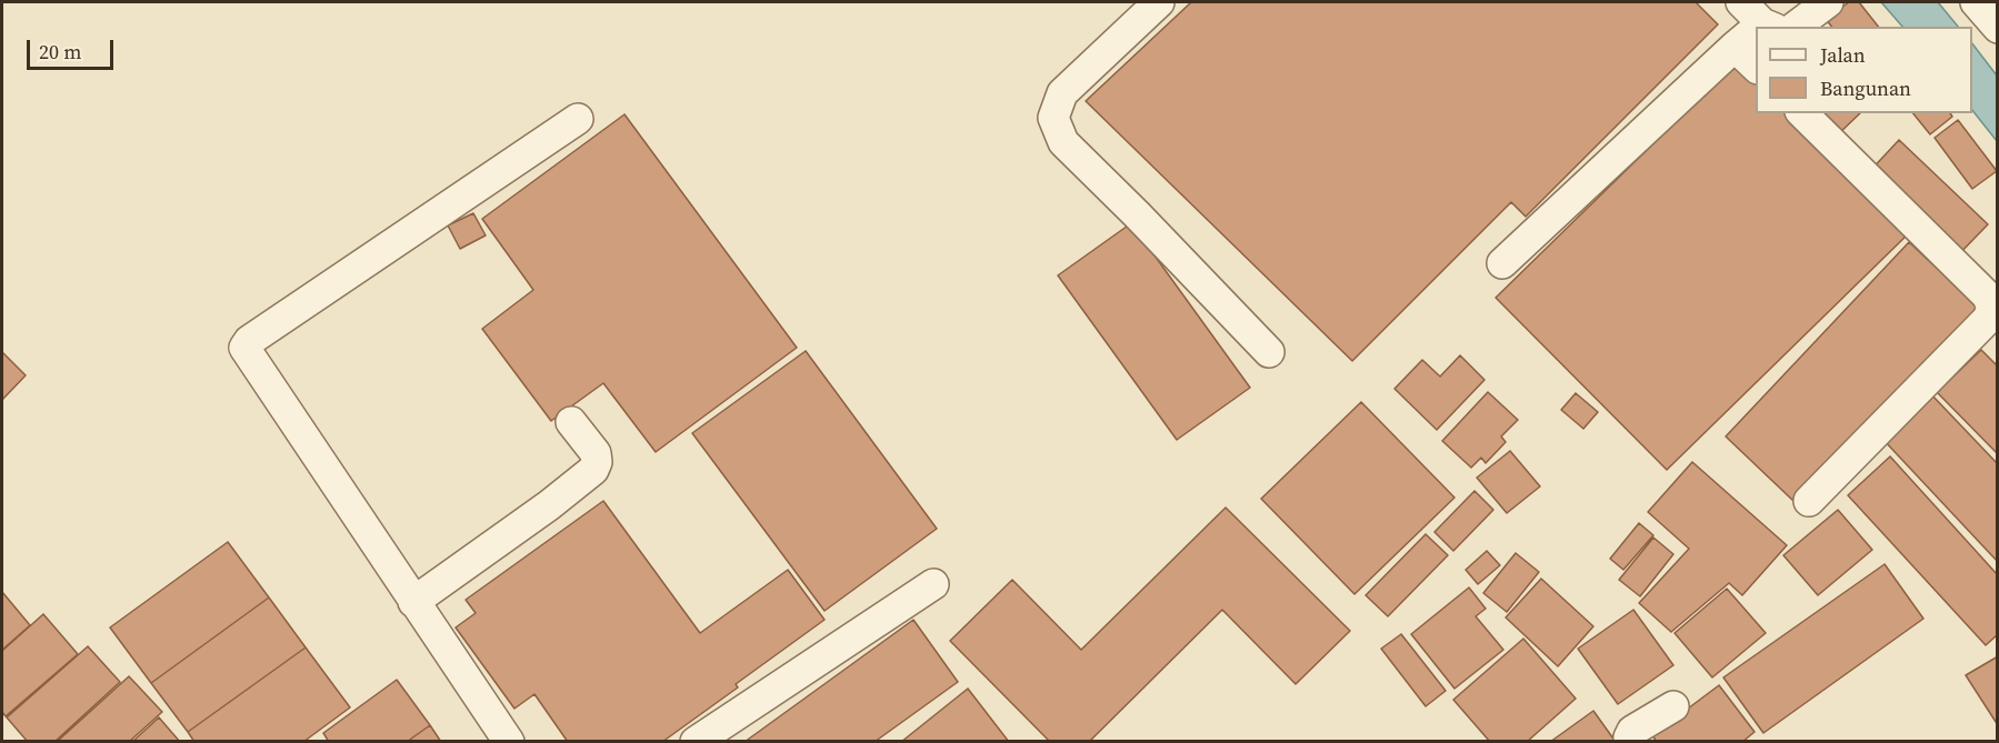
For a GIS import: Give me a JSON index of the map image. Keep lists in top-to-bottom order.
{
  "legend": ["Jalan", "Bangunan"],
  "scale_bar": "20 m"
}
